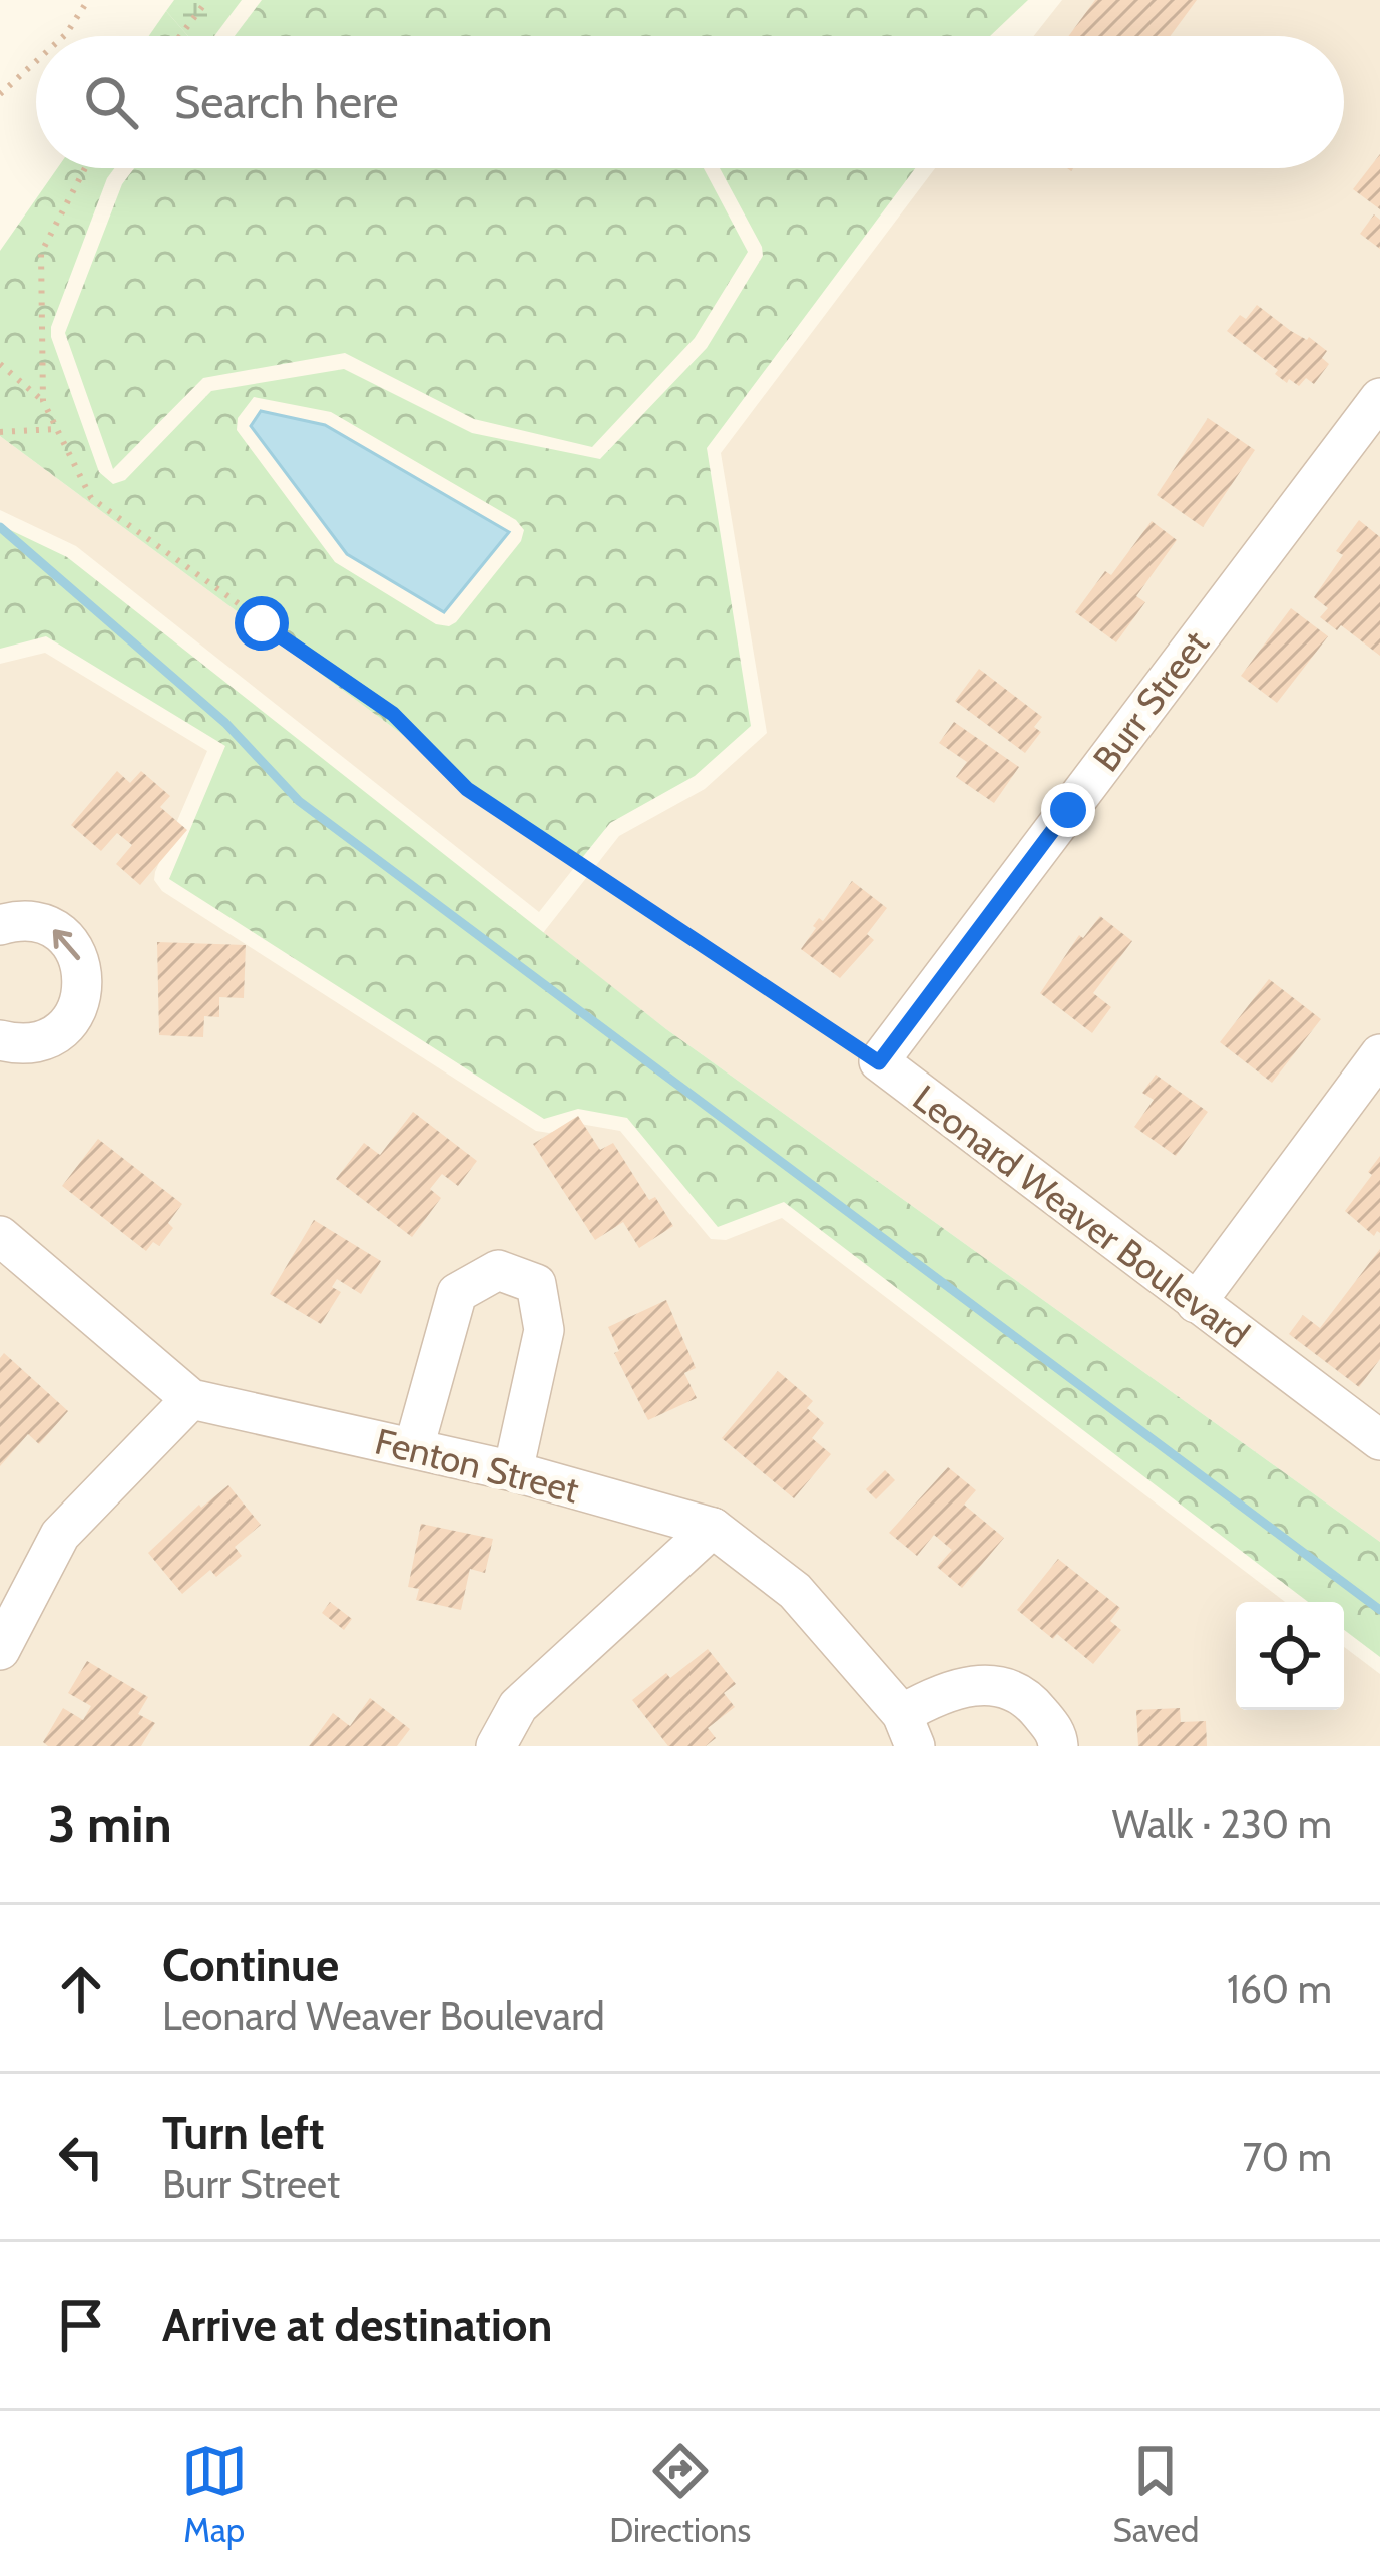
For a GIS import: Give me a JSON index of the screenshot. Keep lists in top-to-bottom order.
{
  "streets": {
    "street": ["Burr Street", "Leonard Weaver Boulevard", "Fenton Street"]
  },
  "crossings": [
    ["Burr Street", "Leonard Weaver Boulevard"]
  ],
  "page": {
    "search": "Search here",
    "heading": ["3 min", "Walk · 230 m"],
    "list": [
      ["Continue", "Leonard Weaver Boulevard", "160 m"],
      ["Turn left", "Burr Street", "70 m"],
      "Arrive at destination"
    ],
    "nav": ["Map", "Directions", "Saved"]
  }
}
